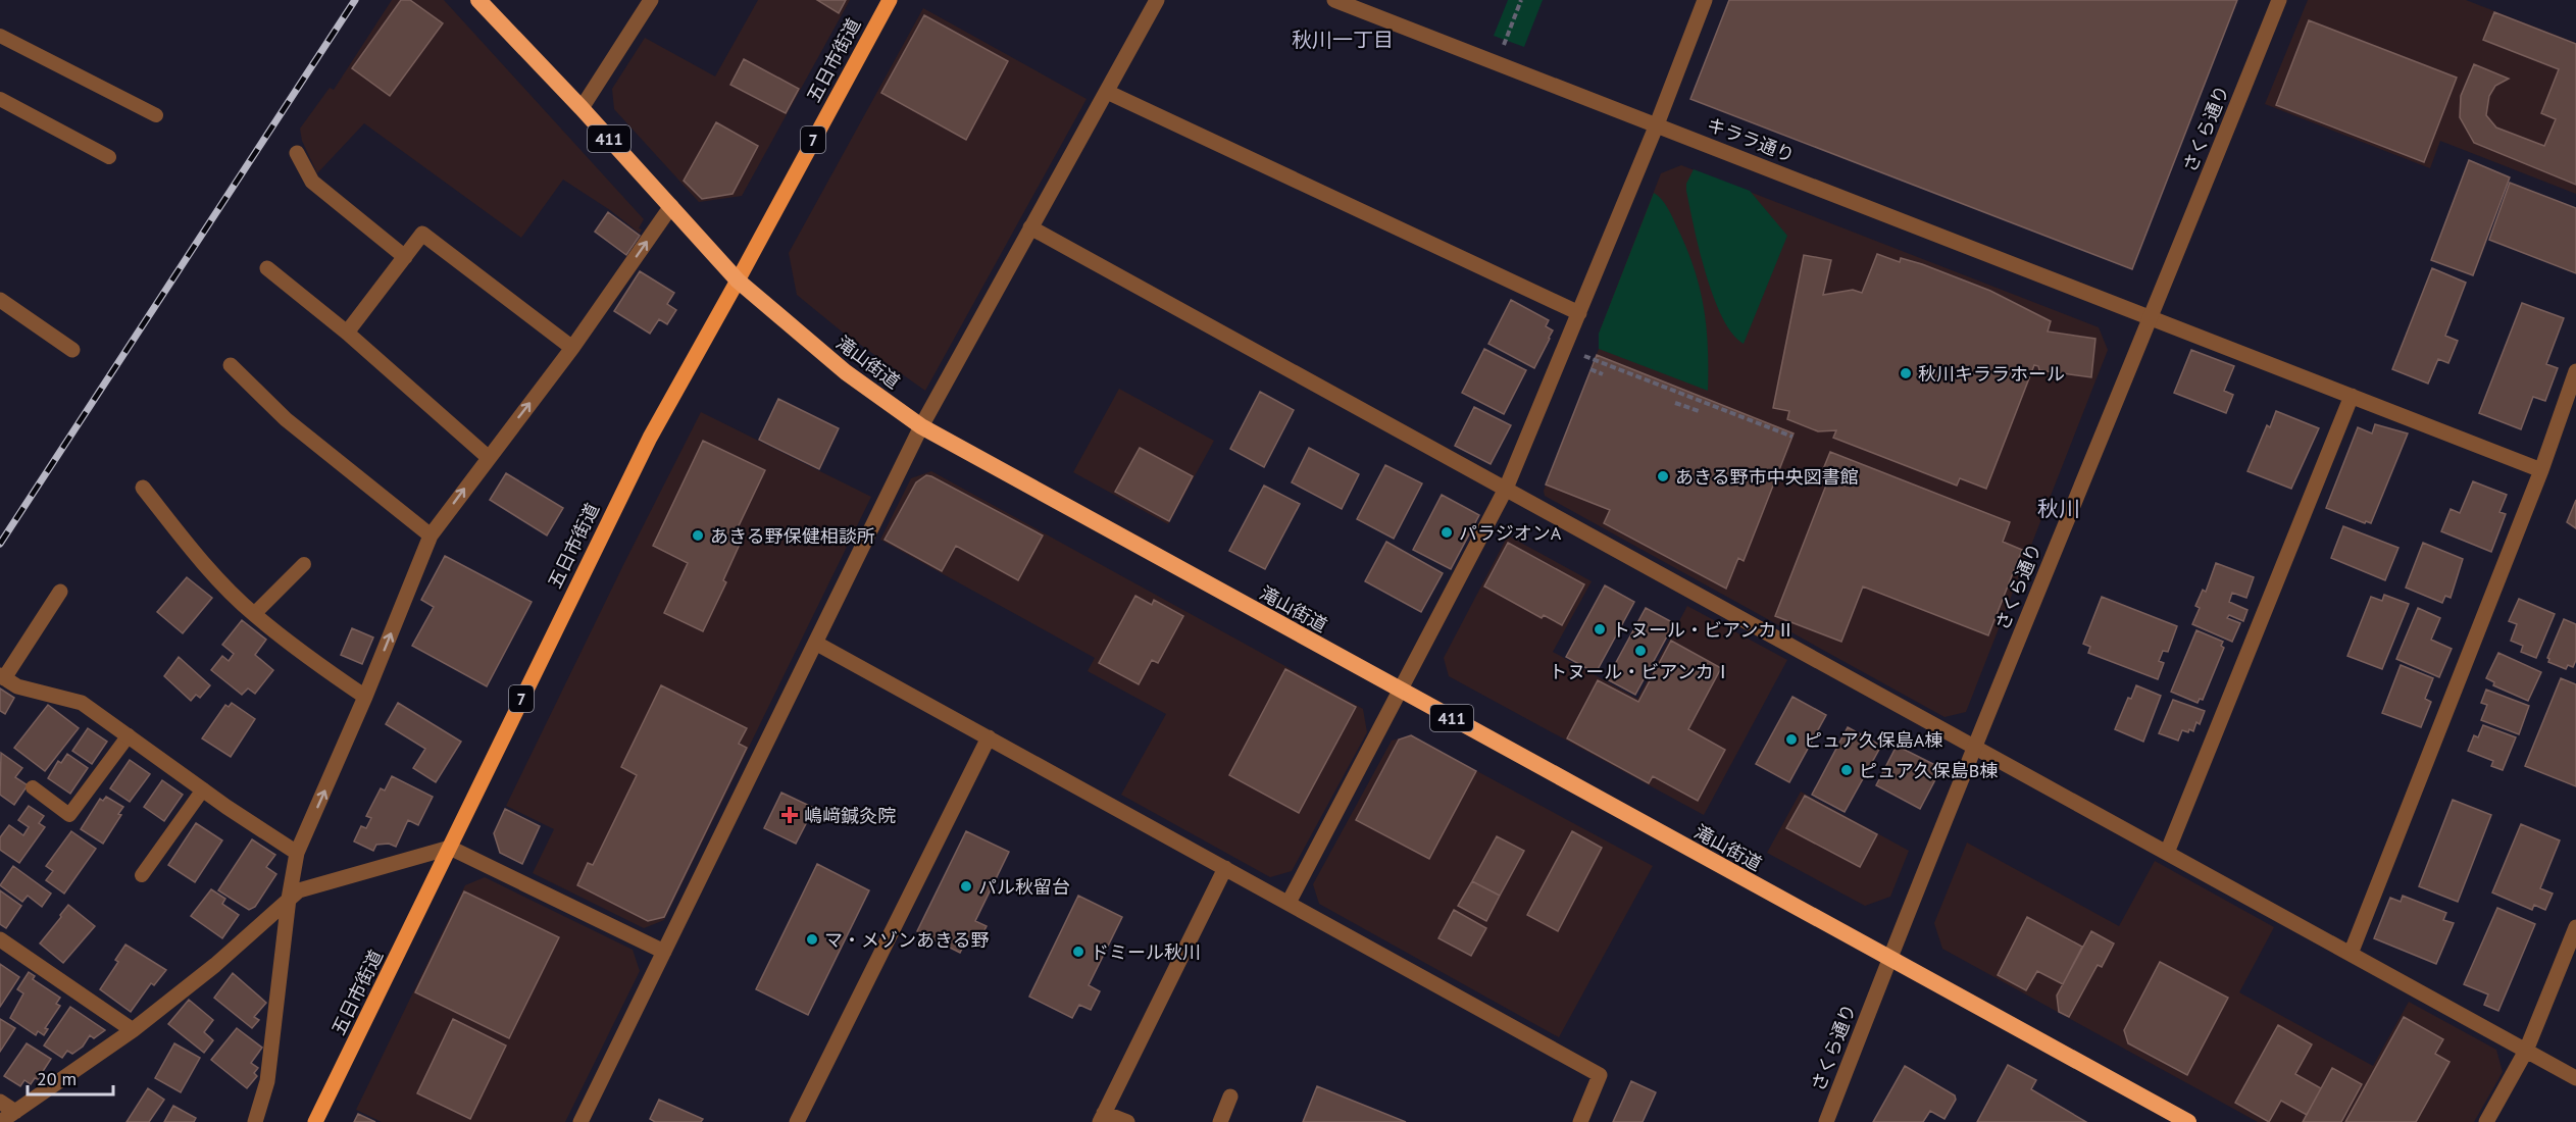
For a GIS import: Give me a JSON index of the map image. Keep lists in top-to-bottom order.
{
  "streets": {
    "highway": ["411", "滝山街道"],
    "main road": ["五日市街道", "7"],
    "street": ["さくら通り", "キララ通り"]
  },
  "crossings": [
    ["五日市街道", "滝山街道"],
    ["さくら通り", "キララ通り"],
    ["さくら通り", "滝山街道"]
  ],
  "districts": ["秋川一丁目", "秋川"],
  "places": {
    "other": [
      "秋川キララホール",
      "あきる野市中央図書館",
      "パラジオンA",
      "あきる野保健相談所",
      "トヌール・ビアンカⅡ",
      "トヌール・ビアンカⅠ",
      "ピュア久保島A棟",
      "ピュア久保島B棟",
      "パル秋留台",
      "マ・メゾンあきる野",
      "ドミール秋川"
    ],
    "health": ["嶋﨑鍼灸院"]
  },
  "scale_bar": "20 m"
}
